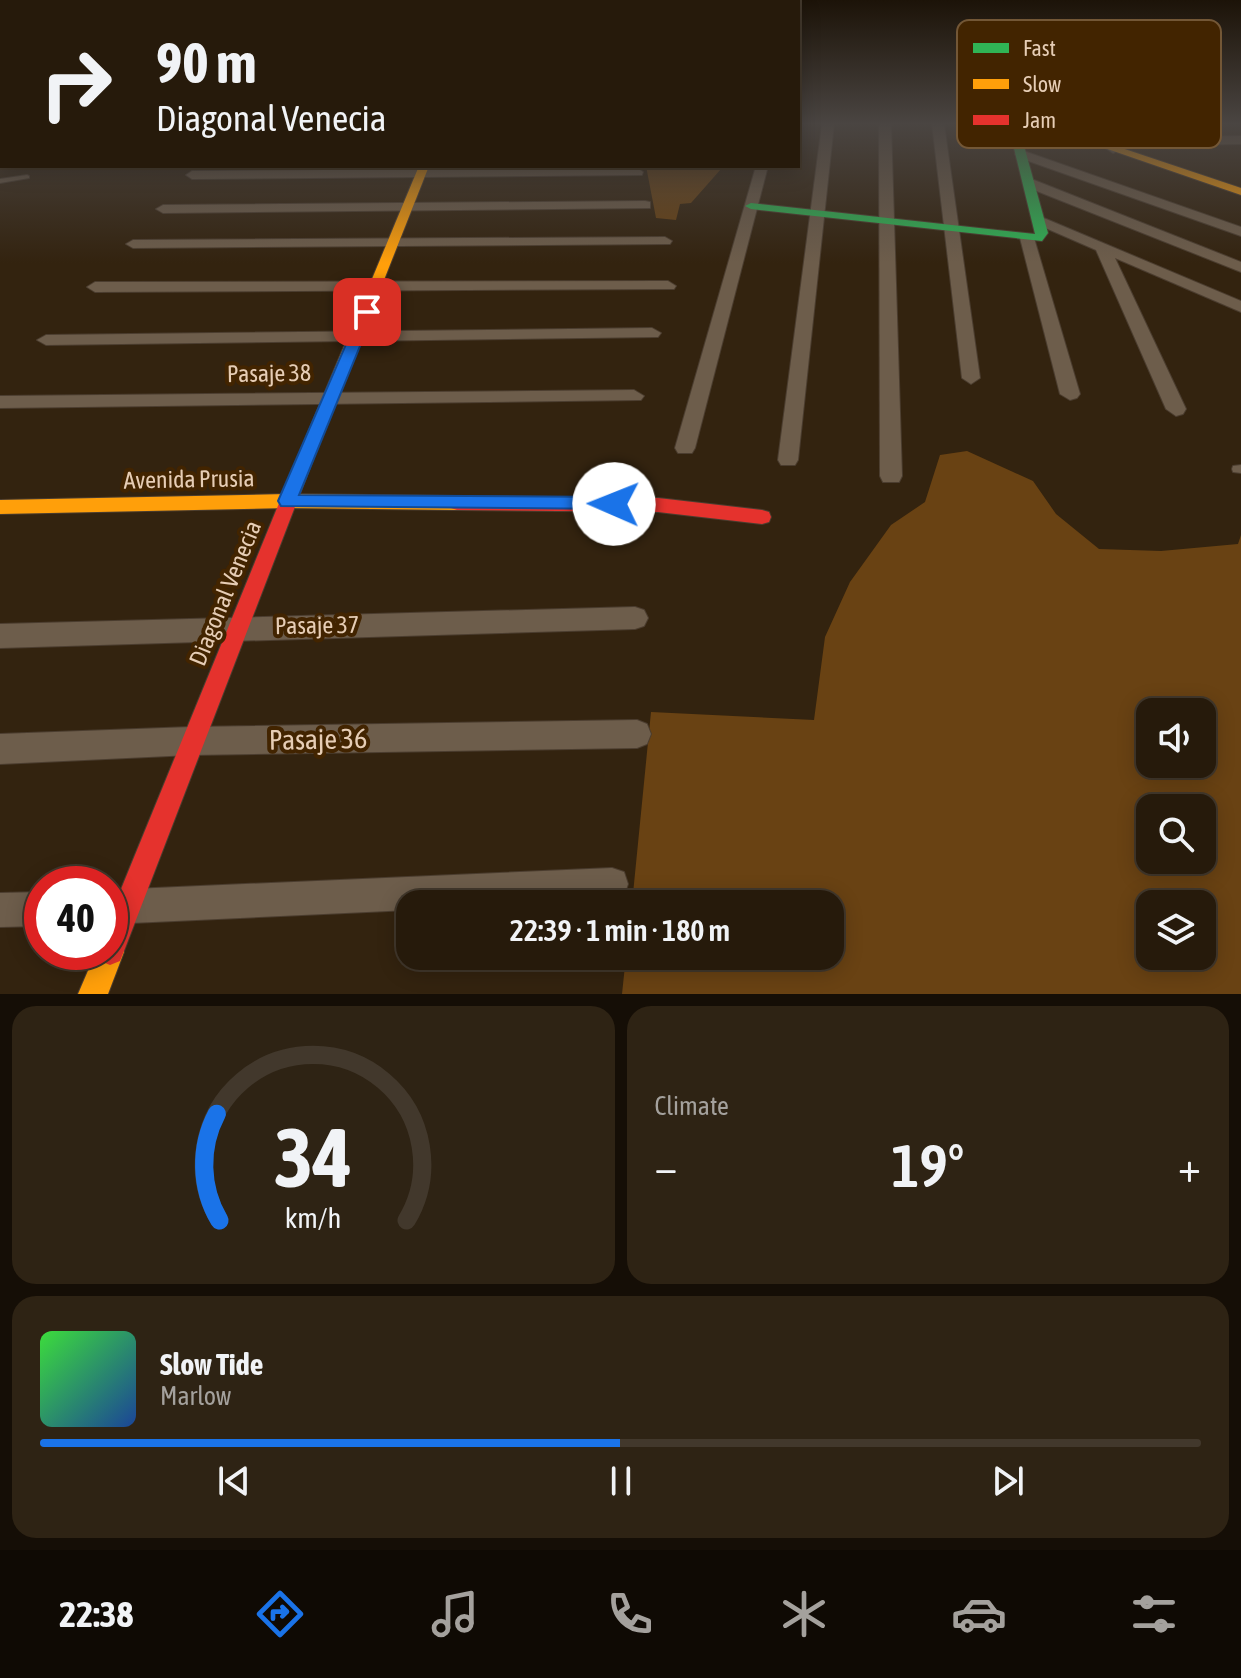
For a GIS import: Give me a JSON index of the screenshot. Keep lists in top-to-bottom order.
{
  "streets": {
    "street": [
      "Pasaje 38",
      "Avenida Prusia",
      "Diagonal Venecia",
      "Pasaje 37",
      "Pasaje 36"
    ]
  },
  "crossings": [
    ["Pasaje 38", "Diagonal Venecia"],
    ["Avenida Prusia", "Diagonal Venecia"],
    ["Diagonal Venecia", "Pasaje 37"],
    ["Diagonal Venecia", "Pasaje 36"]
  ],
  "legend": ["Fast", "Slow", "Jam"],
  "page": {
    "turn": ["90 m", "Diagonal Venecia"],
    "limit": "40",
    "trip": "22:39 · 1 min · 180 m",
    "tile": "Climate",
    "heat": ["−", "19°", "+"],
    "song": ["Slow Tide", "Marlow"],
    "tabs": "22:38",
    "gauge": ["34", "km/h"]
  }
}
